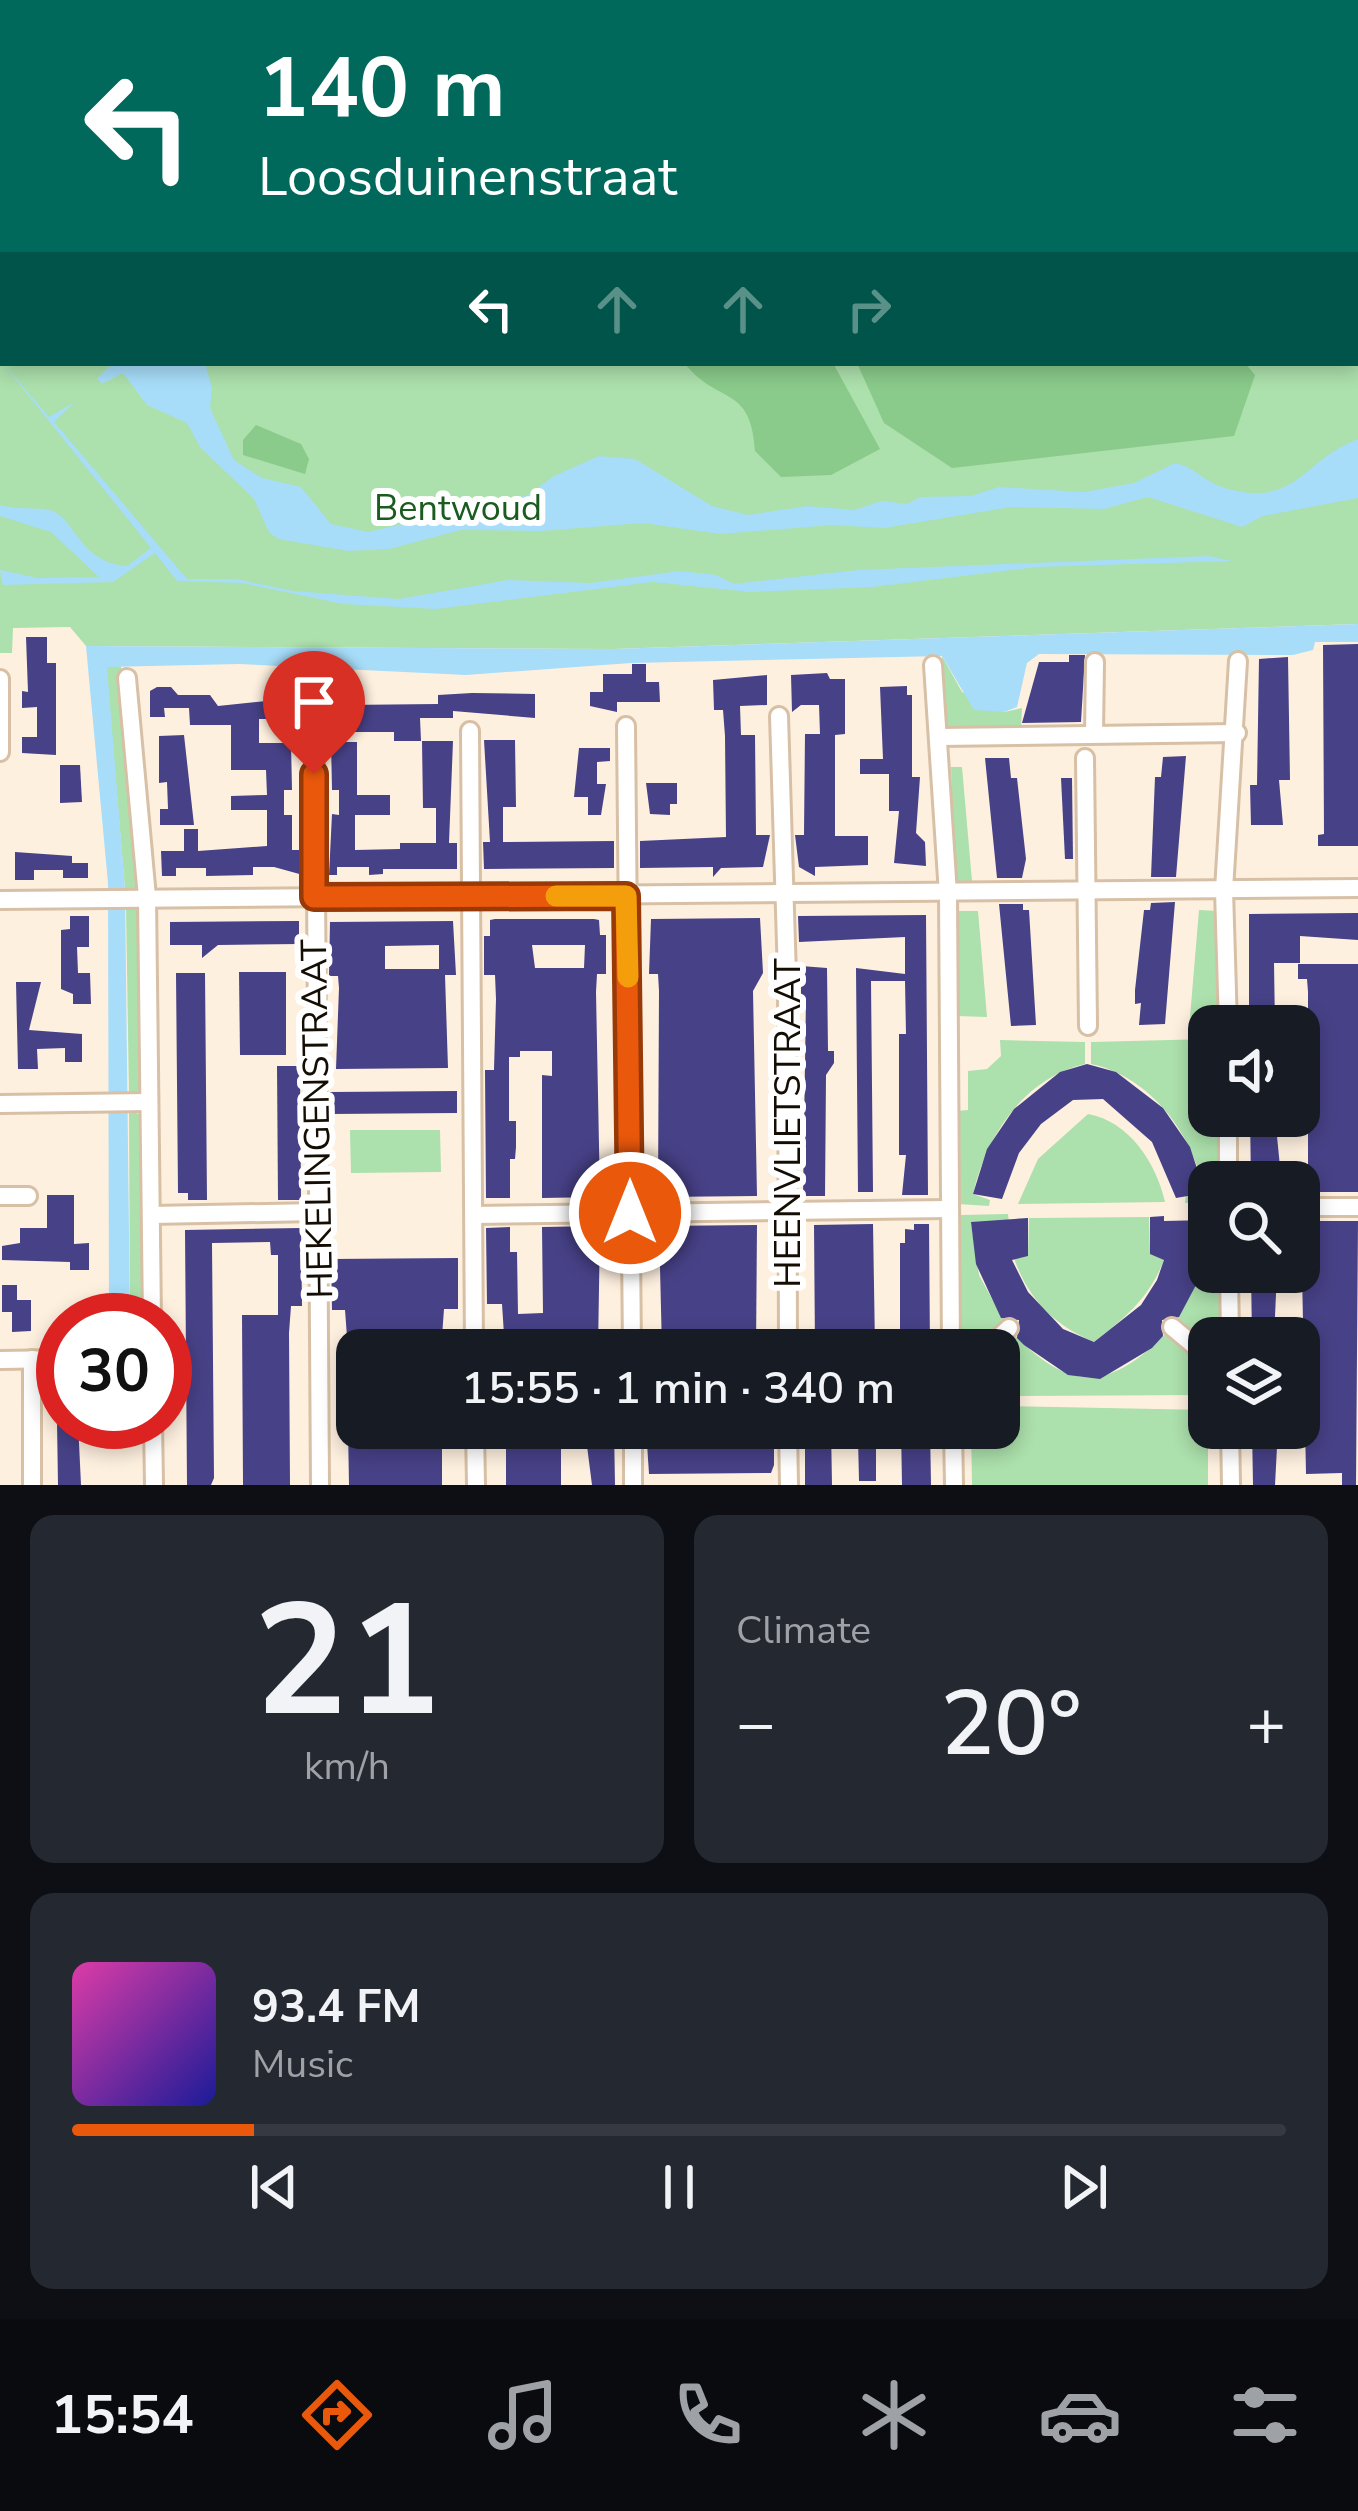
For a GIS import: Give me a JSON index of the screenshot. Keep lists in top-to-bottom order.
{
  "streets": {
    "street": ["HEKELINGENSTRAAT", "HEENVLIETSTRAAT"]
  },
  "parks": ["Bentwoud"],
  "page": {
    "turn": ["140 m", "Loosduinenstraat"],
    "limit": "30",
    "trip": "15:55 · 1 min · 340 m",
    "tile": [
      ["21", "km/h"],
      "Climate"
    ],
    "heat": ["−", "20°", "+"],
    "song": ["93.4 FM", "Music"],
    "tabs": "15:54"
  }
}
